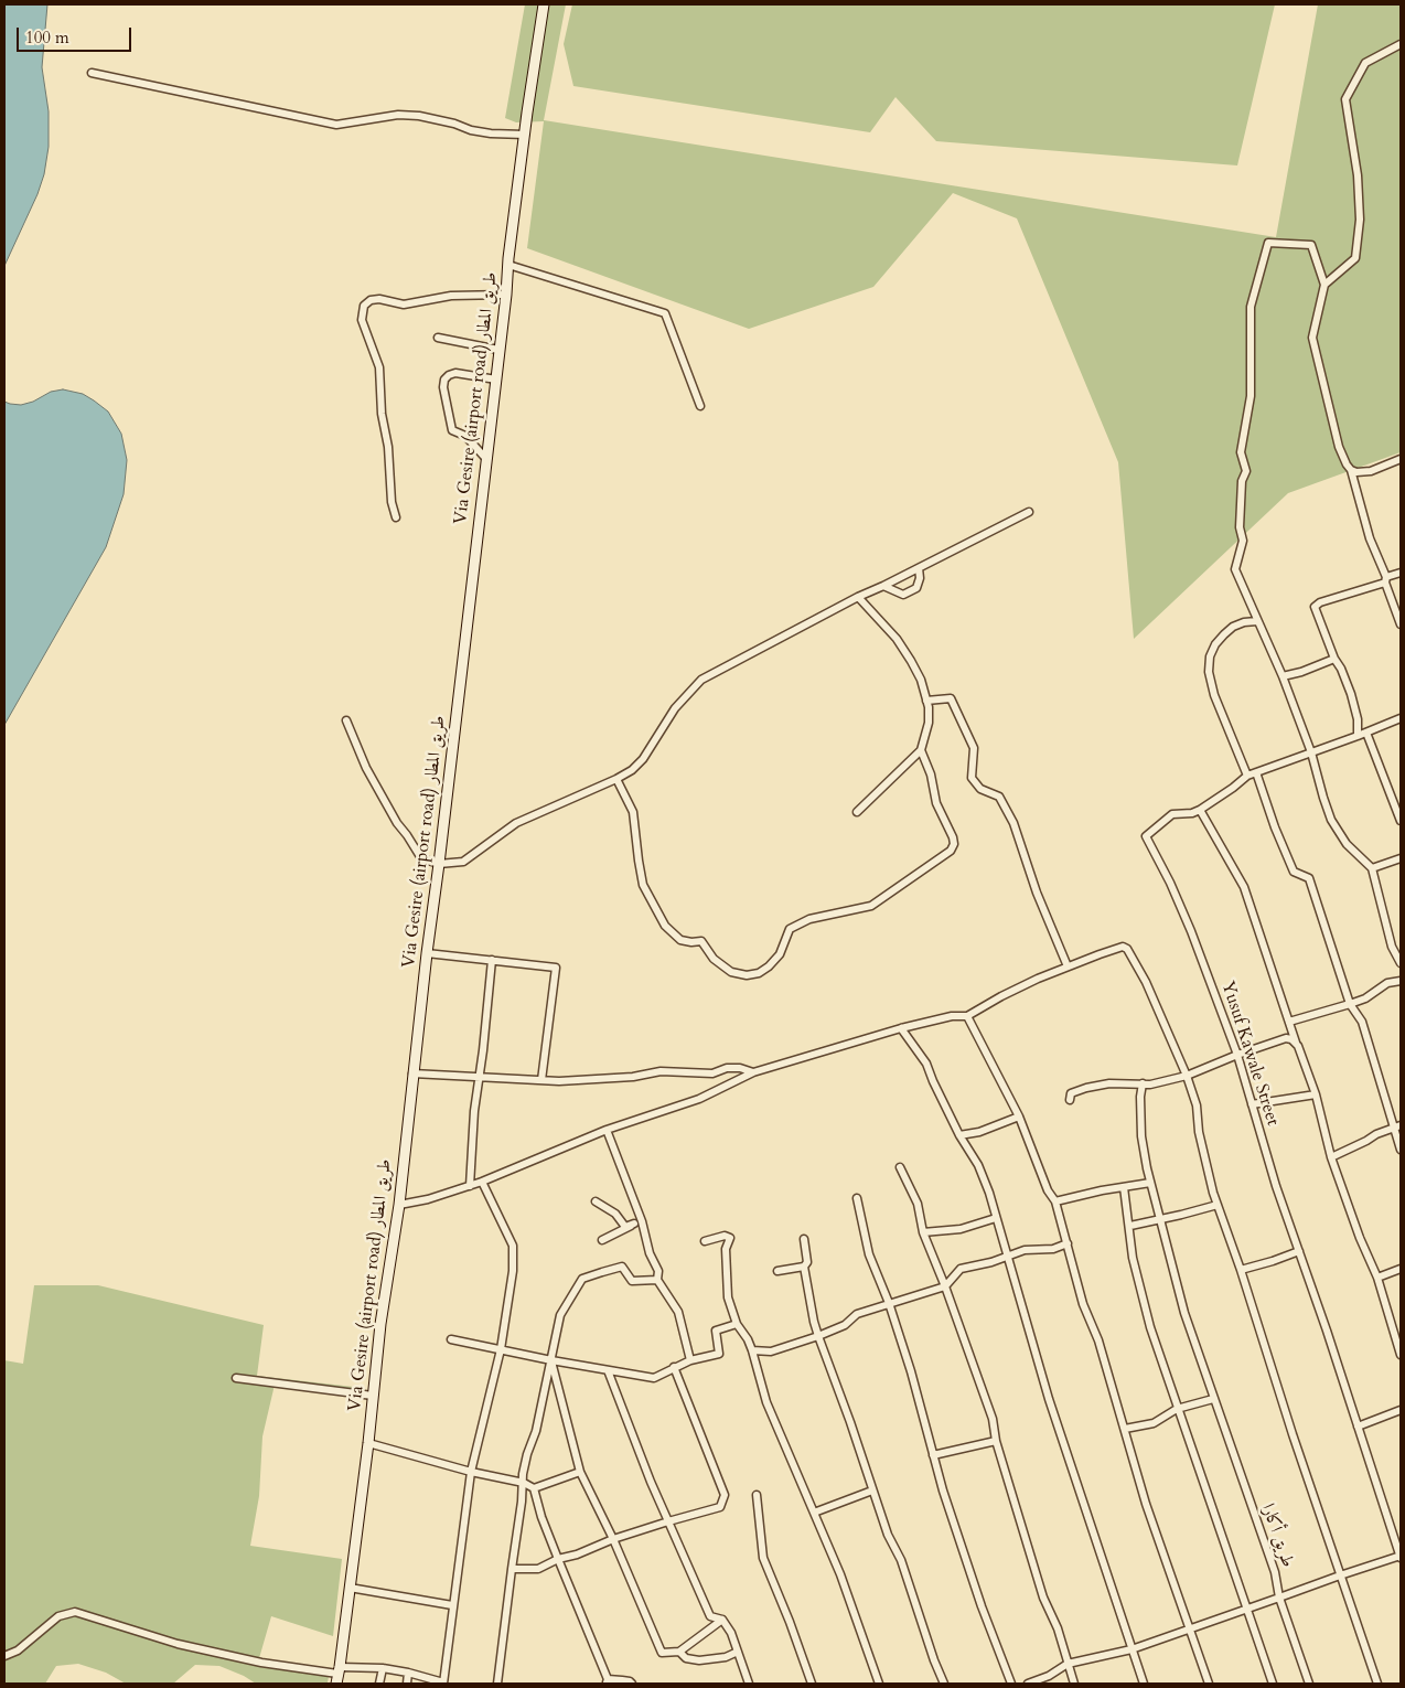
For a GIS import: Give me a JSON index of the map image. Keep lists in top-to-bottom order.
{
  "streets": {
    "main road": ["Via Gesire (airport road) طريق المطار"],
    "street": ["Yusuf Kawale Street", "طريق أكارا"]
  },
  "scale_bar": "100 m"
}
